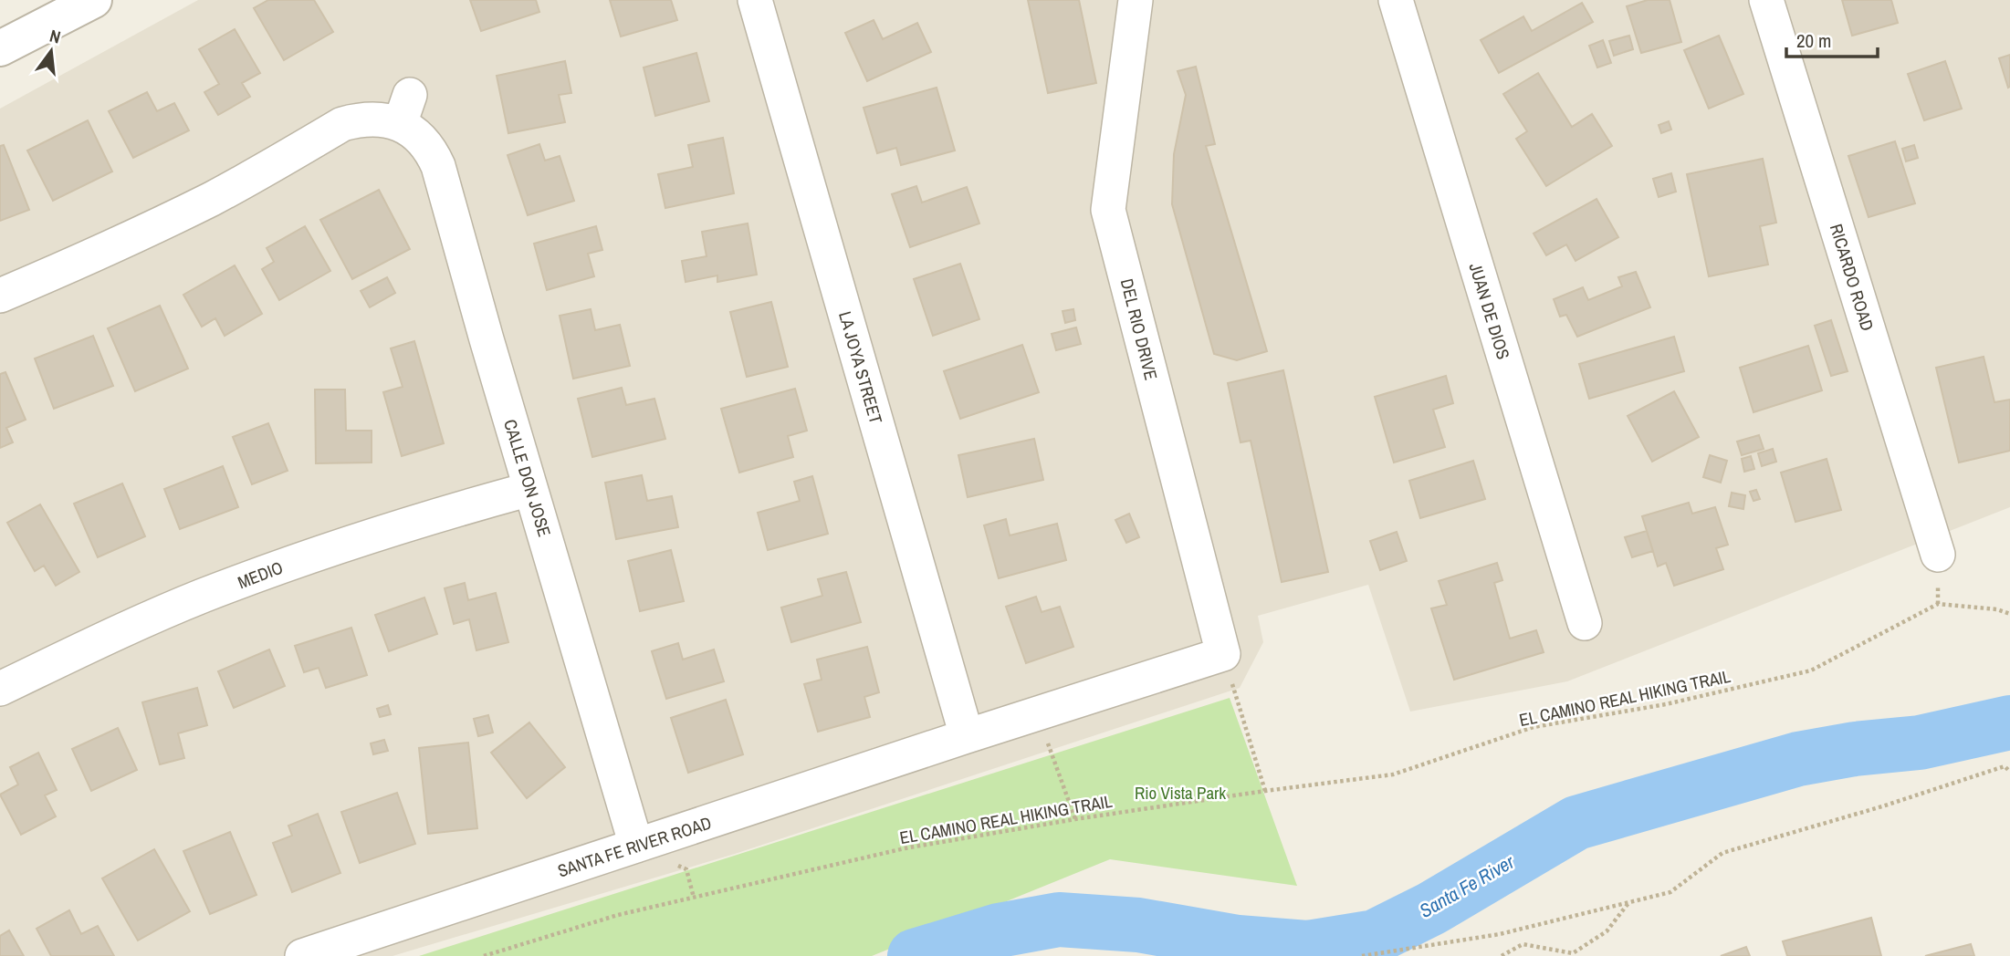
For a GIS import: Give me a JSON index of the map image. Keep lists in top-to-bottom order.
{
  "streets": {
    "street": [
      "RICARDO ROAD",
      "JUAN DE DIOS",
      "DEL RIO DRIVE",
      "LA JOYA STREET",
      "CALLE DON JOSE",
      "MEDIO",
      "SANTA FE RIVER ROAD"
    ],
    "path": ["EL CAMINO REAL HIKING TRAIL"]
  },
  "crossings": [
    ["DEL RIO DRIVE", "SANTA FE RIVER ROAD"],
    ["LA JOYA STREET", "SANTA FE RIVER ROAD"],
    ["CALLE DON JOSE", "MEDIO"],
    ["CALLE DON JOSE", "SANTA FE RIVER ROAD"]
  ],
  "water": ["Santa Fe River"],
  "parks": ["Rio Vista Park"],
  "scale_bar": "20 m",
  "north": "top"
}
